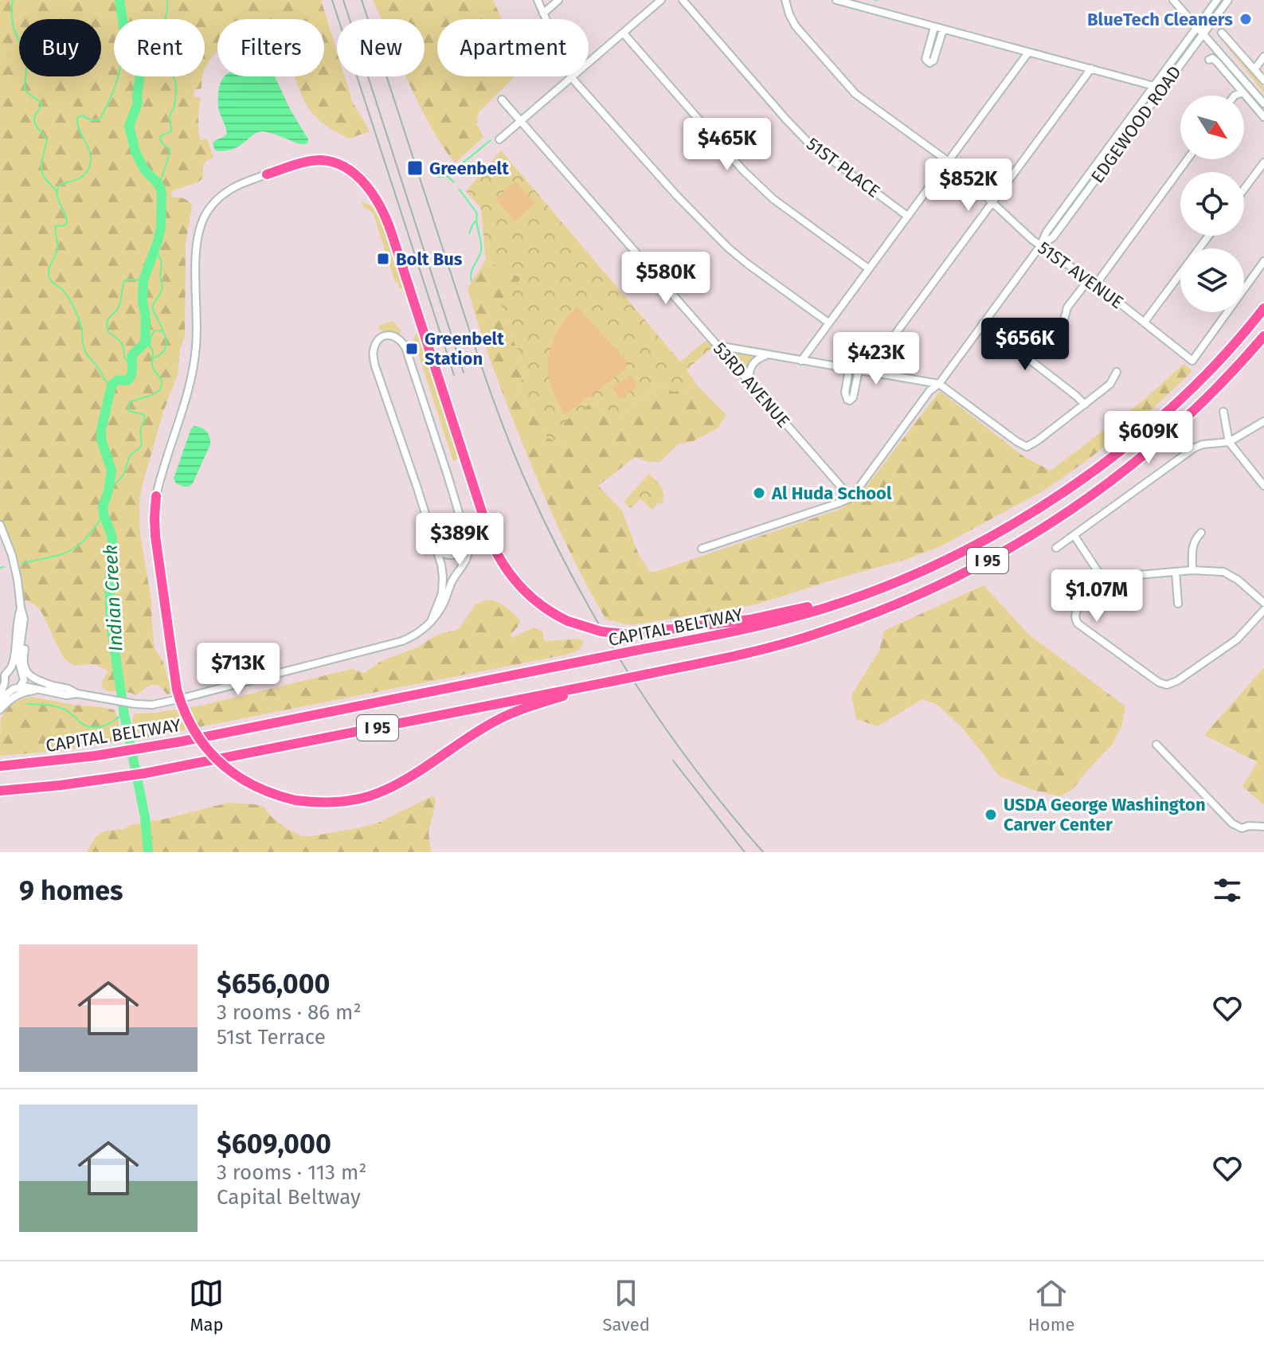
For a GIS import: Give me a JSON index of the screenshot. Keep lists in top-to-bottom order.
{
  "streets": {
    "highway": ["I 95", "CAPITAL BELTWAY"],
    "street": [
      "EDGEWOOD ROAD",
      "51ST PLACE",
      "51ST AVENUE",
      "53RD AVENUE"
    ]
  },
  "crossings": [
    ["EDGEWOOD ROAD", "51ST AVENUE"],
    ["EDGEWOOD ROAD", "53RD AVENUE"]
  ],
  "water": ["Indian Creek"],
  "places": {
    "other": ["BlueTech Cleaners", "Al Huda School", "USDA George Washington Carver Center"],
    "transit": ["Greenbelt", "Bolt Bus", "Greenbelt Station"]
  },
  "north": "bottom right",
  "page": {
    "chip": [
      "Buy",
      "Rent",
      "Filters",
      "New",
      "Apartment"
    ],
    "price": [
      "$465K",
      "$852K",
      "$580K",
      "$656K",
      "$423K",
      "$609K",
      "$389K",
      "$1.07M",
      "$713K"
    ],
    "heading": "9 homes",
    "list": [
      {
        "name": "$656,000",
        "note": "3 rooms · 86 m² · 51st Terrace"
      },
      {
        "name": "$609,000",
        "note": "3 rooms · 113 m² · Capital Beltway"
      }
    ],
    "tabs": ["Map", "Saved", "Home"]
  }
}
